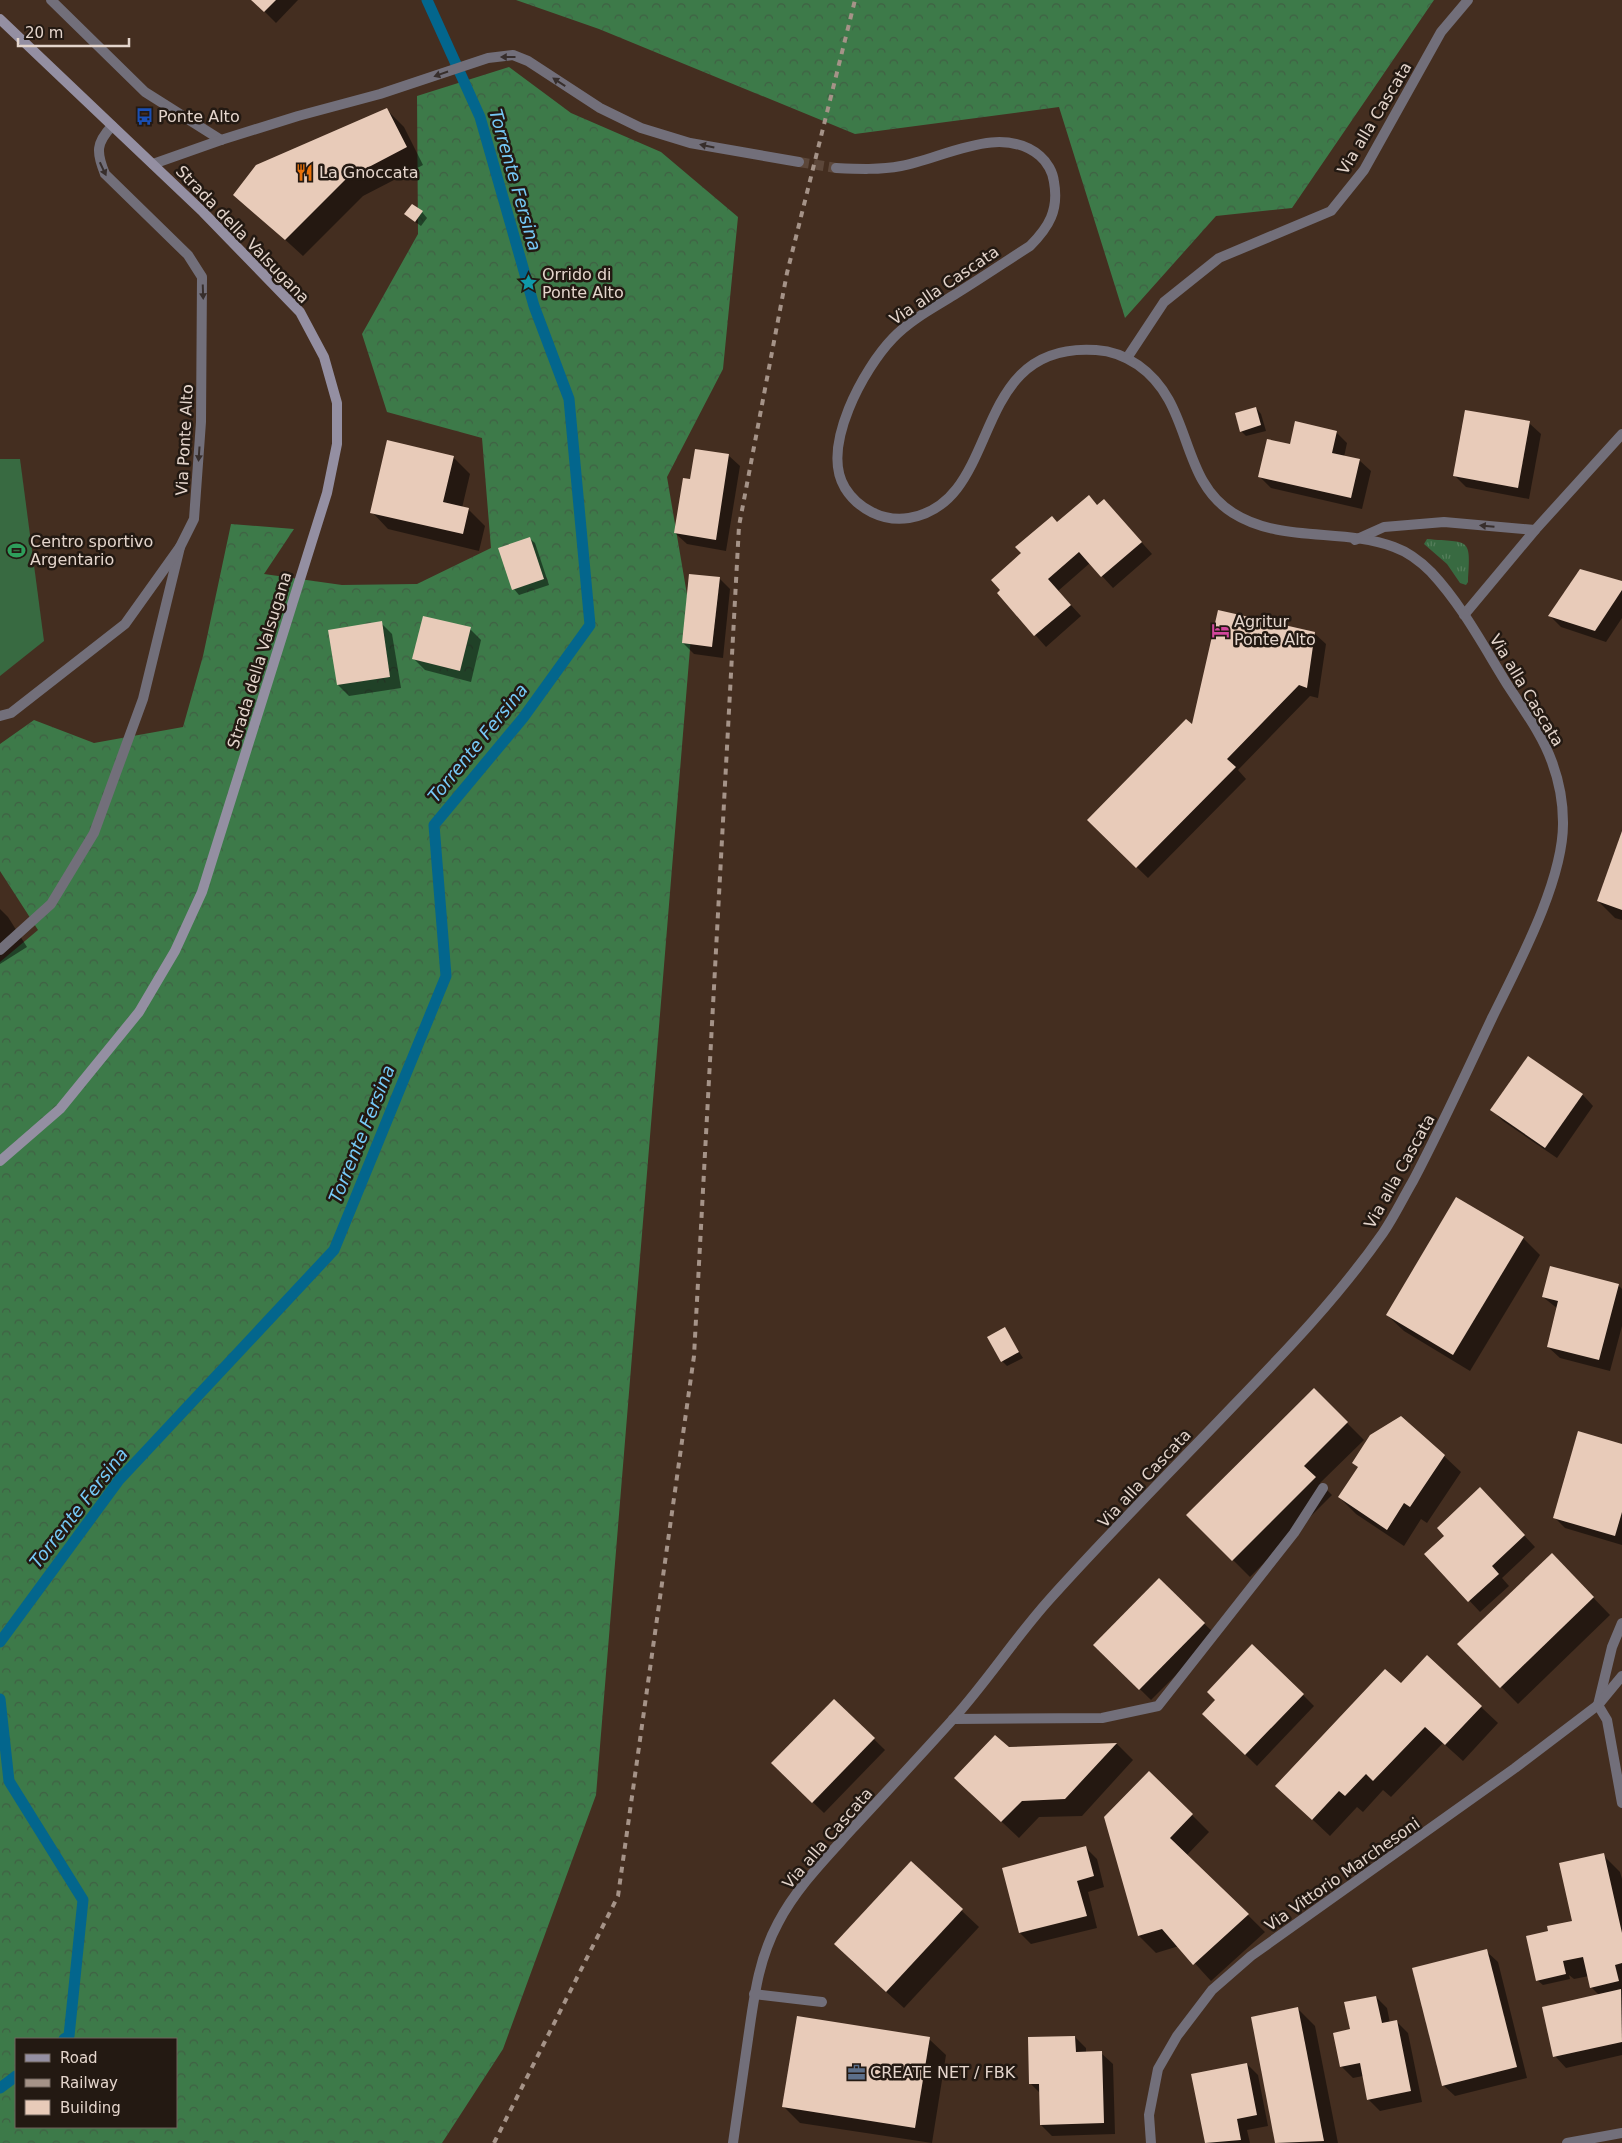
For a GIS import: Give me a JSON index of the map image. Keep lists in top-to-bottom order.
{
  "streets": {
    "main road": ["Strada della Valsugana"],
    "street": ["Via alla Cascata", "Via Ponte Alto", "Via Vittorio Marchesoni"]
  },
  "crossings": [
    ["Strada della Valsugana", "Via Ponte Alto"]
  ],
  "one_way": ["Via Ponte Alto"],
  "water": ["Torrente Fersina"],
  "places": {
    "bus stop": ["Ponte Alto"],
    "restaurant": ["La Gnoccata"],
    "place": ["Orrido di Ponte Alto"],
    "sports": ["Centro sportivo Argentario"],
    "hotel": ["Agritur Ponte Alto"],
    "office": ["CREATE NET / FBK"]
  },
  "legend": ["Road", "Railway", "Building"],
  "scale_bar": "20 m"
}
